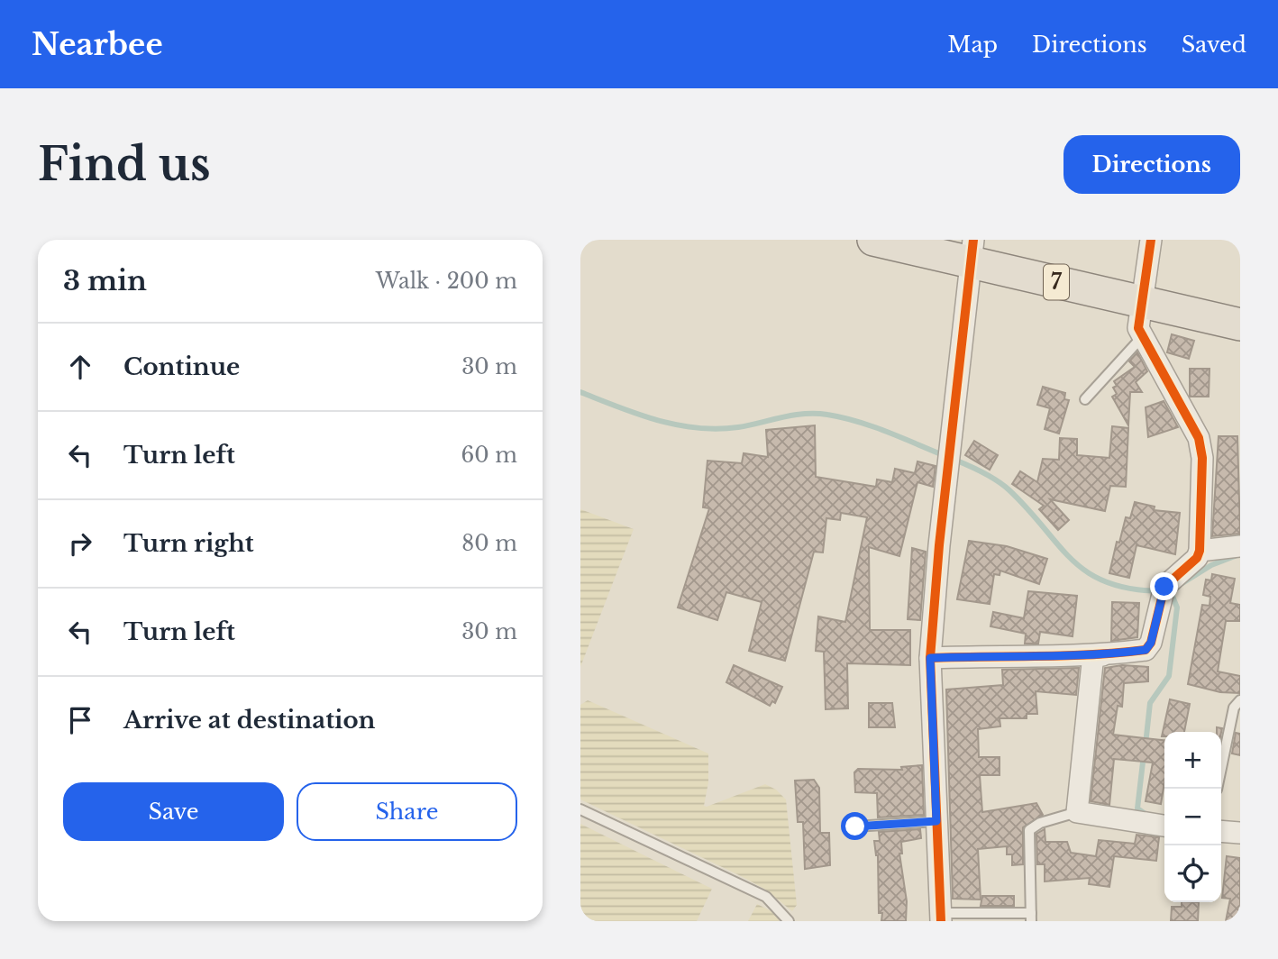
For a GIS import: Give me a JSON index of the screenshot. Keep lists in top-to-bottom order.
{
  "streets": {
    "main road": ["7"]
  },
  "page": {
    "header": "Nearbee",
    "nav": ["Map", "Directions", "Saved"],
    "buttons": [
      "Directions",
      ["Save", "Share"]
    ],
    "title": "Find us",
    "heading": ["3 min", "Walk · 200 m"],
    "list": [
      ["Continue", "30 m"],
      ["Turn left", "60 m"],
      ["Turn right", "80 m"],
      ["Turn left", "30 m"],
      "Arrive at destination"
    ],
    "map_buttons": ["+", "−"]
  }
}
